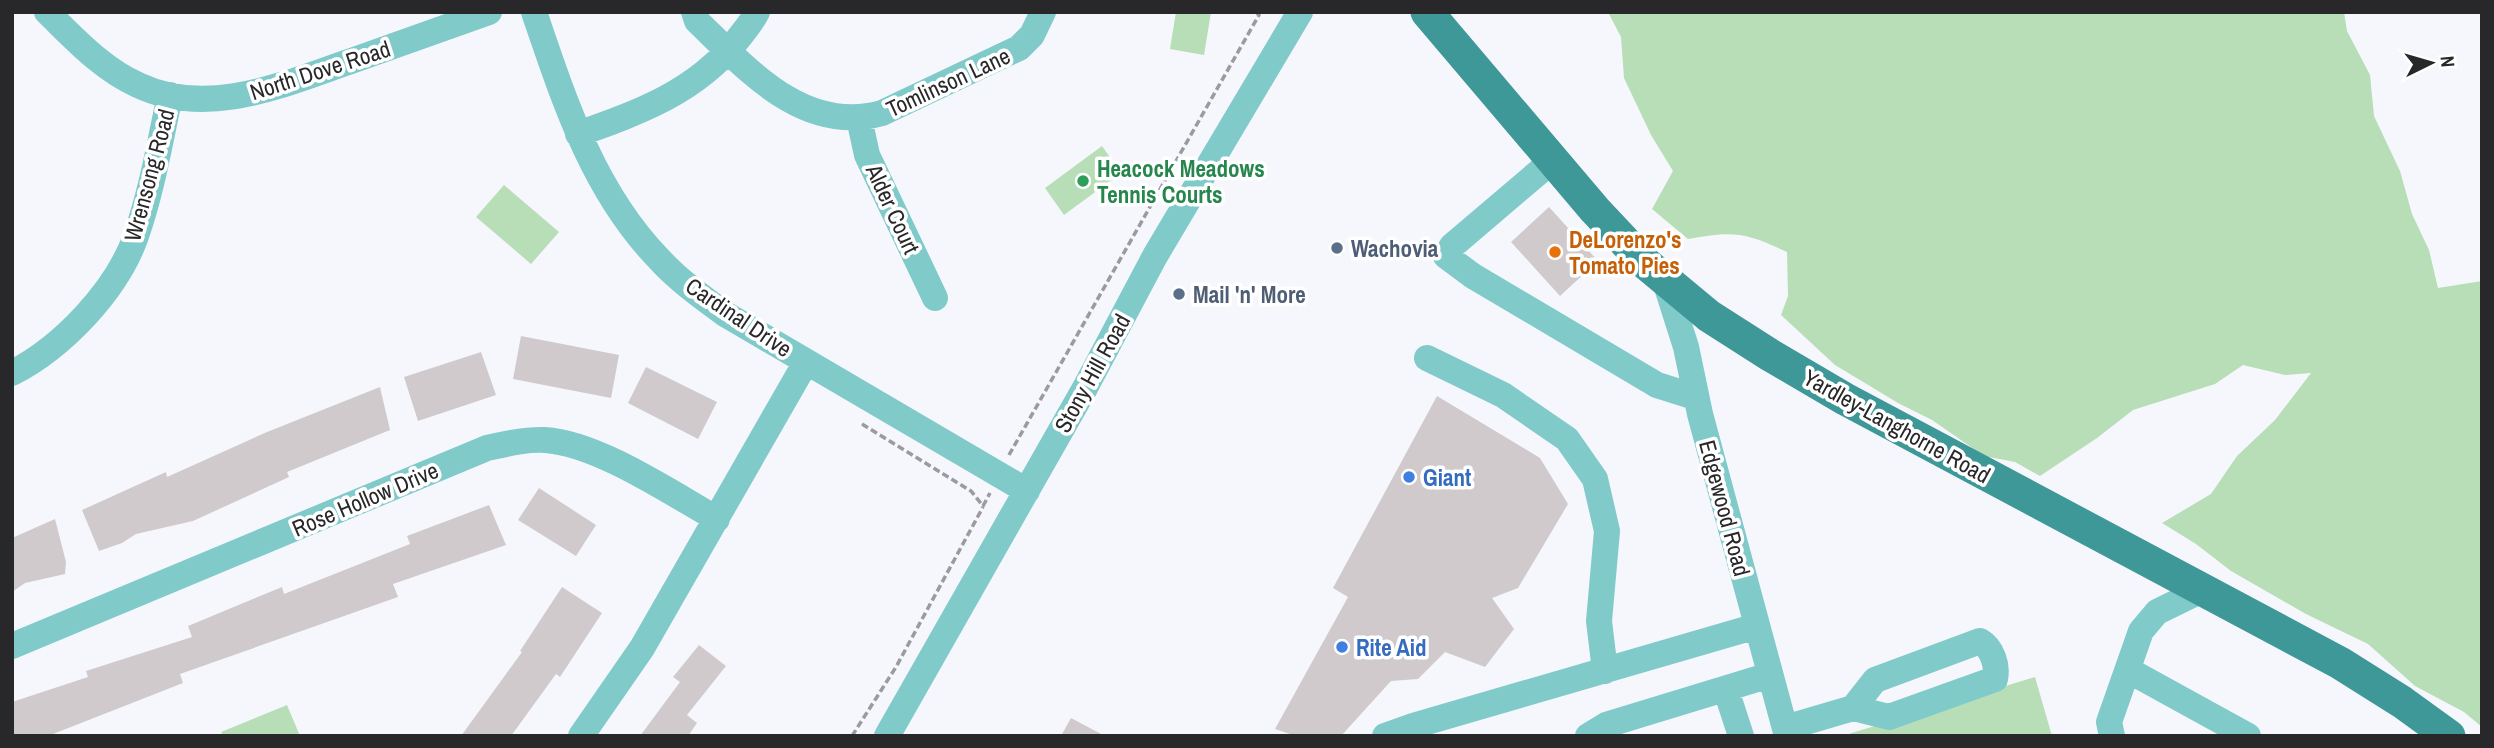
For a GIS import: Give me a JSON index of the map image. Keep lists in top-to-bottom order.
{
  "streets": {
    "main road": ["Yardley-Langhorne Road"],
    "street": [
      "North Dove Road",
      "Tomlinson Lane",
      "Wrensong Road",
      "Alder Court",
      "Cardinal Drive",
      "Stony Hill Road",
      "Rose Hollow Drive",
      "Edgewood Road"
    ]
  },
  "crossings": [
    ["North Dove Road", "Wrensong Road"],
    ["Tomlinson Lane", "Alder Court"],
    ["Cardinal Drive", "Stony Hill Road"],
    ["Yardley-Langhorne Road", "Edgewood Road"]
  ],
  "places": [
    "Heacock Meadows Tennis Courts",
    "Wachovia",
    "DeLorenzo's Tomato Pies",
    "Mail 'n' More",
    "Giant",
    "Rite Aid"
  ],
  "north": "right"
}
